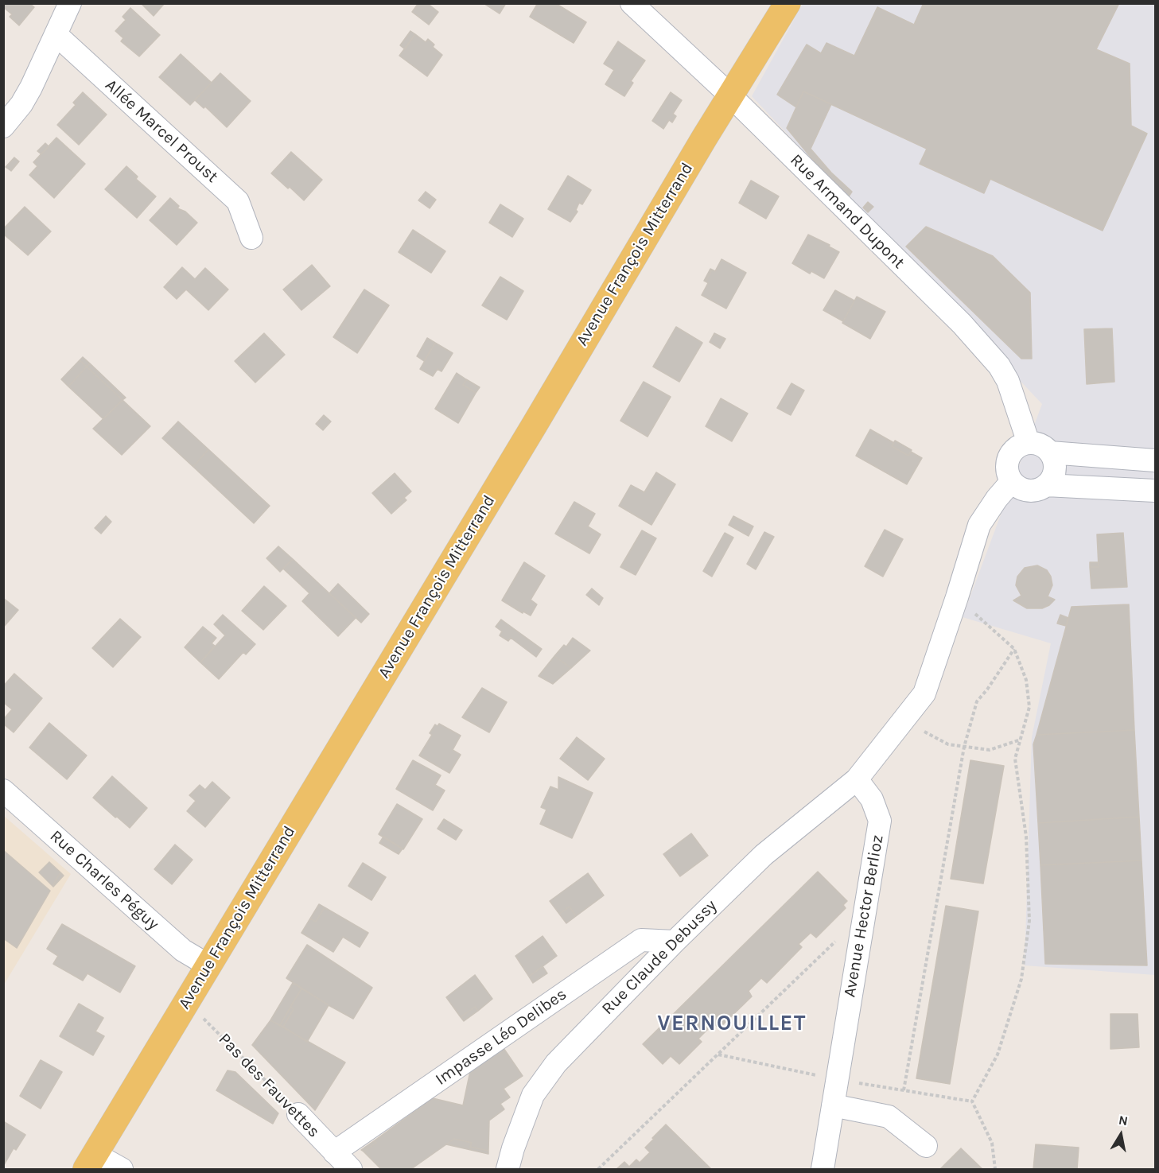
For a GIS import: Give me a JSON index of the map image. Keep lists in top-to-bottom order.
{
  "streets": {
    "main road": ["Avenue François Mitterrand"],
    "street": [
      "Allée Marcel Proust",
      "Rue Armand Dupont",
      "Rue Charles Péguy",
      "Avenue Hector Berlioz",
      "Rue Claude Debussy",
      "Impasse Léo Delibes",
      "Pas des Fauvettes"
    ]
  },
  "crossings": [
    ["Rue Armand Dupont", "Avenue François Mitterrand"],
    ["Avenue François Mitterrand", "Rue Charles Péguy"],
    ["Avenue François Mitterrand", "Pas des Fauvettes"],
    ["Avenue Hector Berlioz", "Rue Claude Debussy"],
    ["Rue Claude Debussy", "Impasse Léo Delibes"],
    ["Impasse Léo Delibes", "Pas des Fauvettes"]
  ],
  "districts": ["VERNOUILLET"],
  "north": "top"
}
